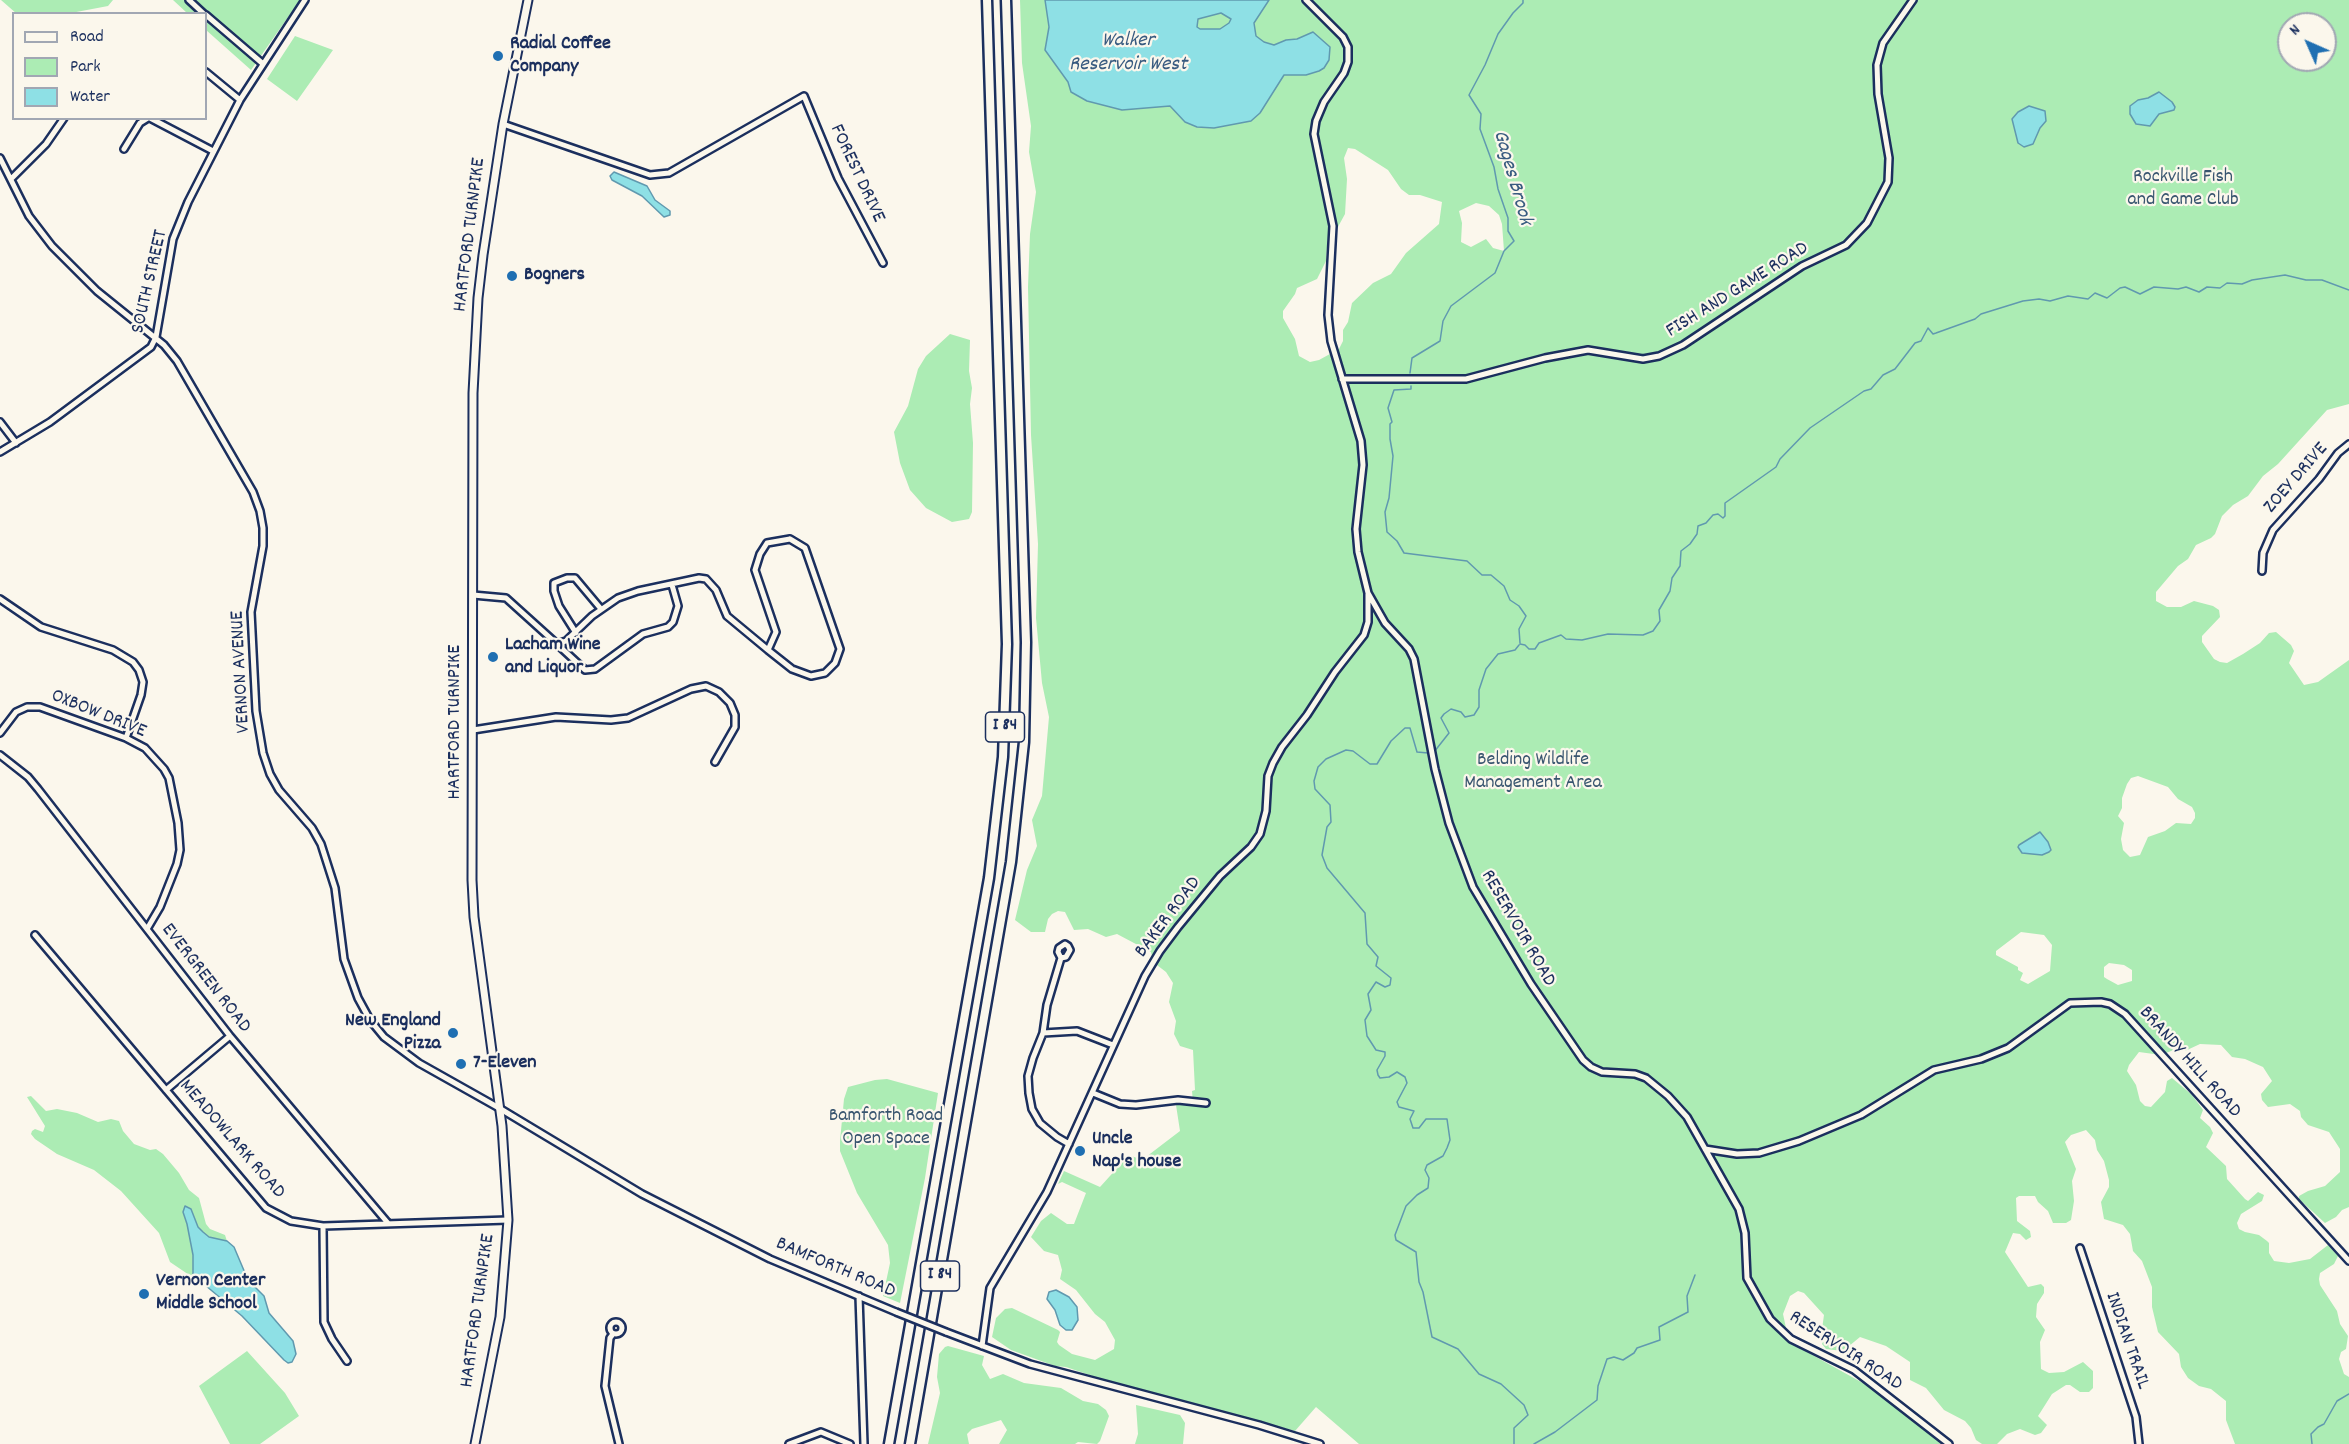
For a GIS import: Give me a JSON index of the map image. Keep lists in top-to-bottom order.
{
  "streets": {
    "highway": ["I 84"],
    "main road": ["HARTFORD TURNPIKE"],
    "street": [
      "FOREST DRIVE",
      "SOUTH STREET",
      "FISH AND GAME ROAD",
      "ZOEY DRIVE",
      "VERNON AVENUE",
      "OXBOW DRIVE",
      "BAKER ROAD",
      "RESERVOIR ROAD",
      "EVERGREEN ROAD",
      "BRANDY HILL ROAD",
      "MEADOWLARK ROAD",
      "BAMFORTH ROAD",
      "INDIAN TRAIL"
    ]
  },
  "crossings": [
    ["FOREST DRIVE", "HARTFORD TURNPIKE"],
    ["HARTFORD TURNPIKE", "VERNON AVENUE"],
    ["HARTFORD TURNPIKE", "MEADOWLARK ROAD"],
    ["HARTFORD TURNPIKE", "BAMFORTH ROAD"],
    ["SOUTH STREET", "VERNON AVENUE"],
    ["FISH AND GAME ROAD", "RESERVOIR ROAD"],
    ["VERNON AVENUE", "BAMFORTH ROAD"],
    ["OXBOW DRIVE", "EVERGREEN ROAD"],
    ["BAKER ROAD", "RESERVOIR ROAD"],
    ["BAKER ROAD", "BAMFORTH ROAD"],
    ["RESERVOIR ROAD", "BRANDY HILL ROAD"],
    ["EVERGREEN ROAD", "MEADOWLARK ROAD"]
  ],
  "water": ["Walker Reservoir West", "Gages Brook"],
  "parks": ["Rockville Fish and Game Club", "Belding Wildlife Management Area", "Bamforth Road Open Space"],
  "places": [
    "Radial Coffee Company",
    "Bogners",
    "Lacham Wine and Liquor",
    "New England Pizza",
    "7-Eleven",
    "Uncle Nap's house",
    "Vernon Center Middle School"
  ],
  "legend": ["Road", "Park", "Water"],
  "north": "top left"
}
